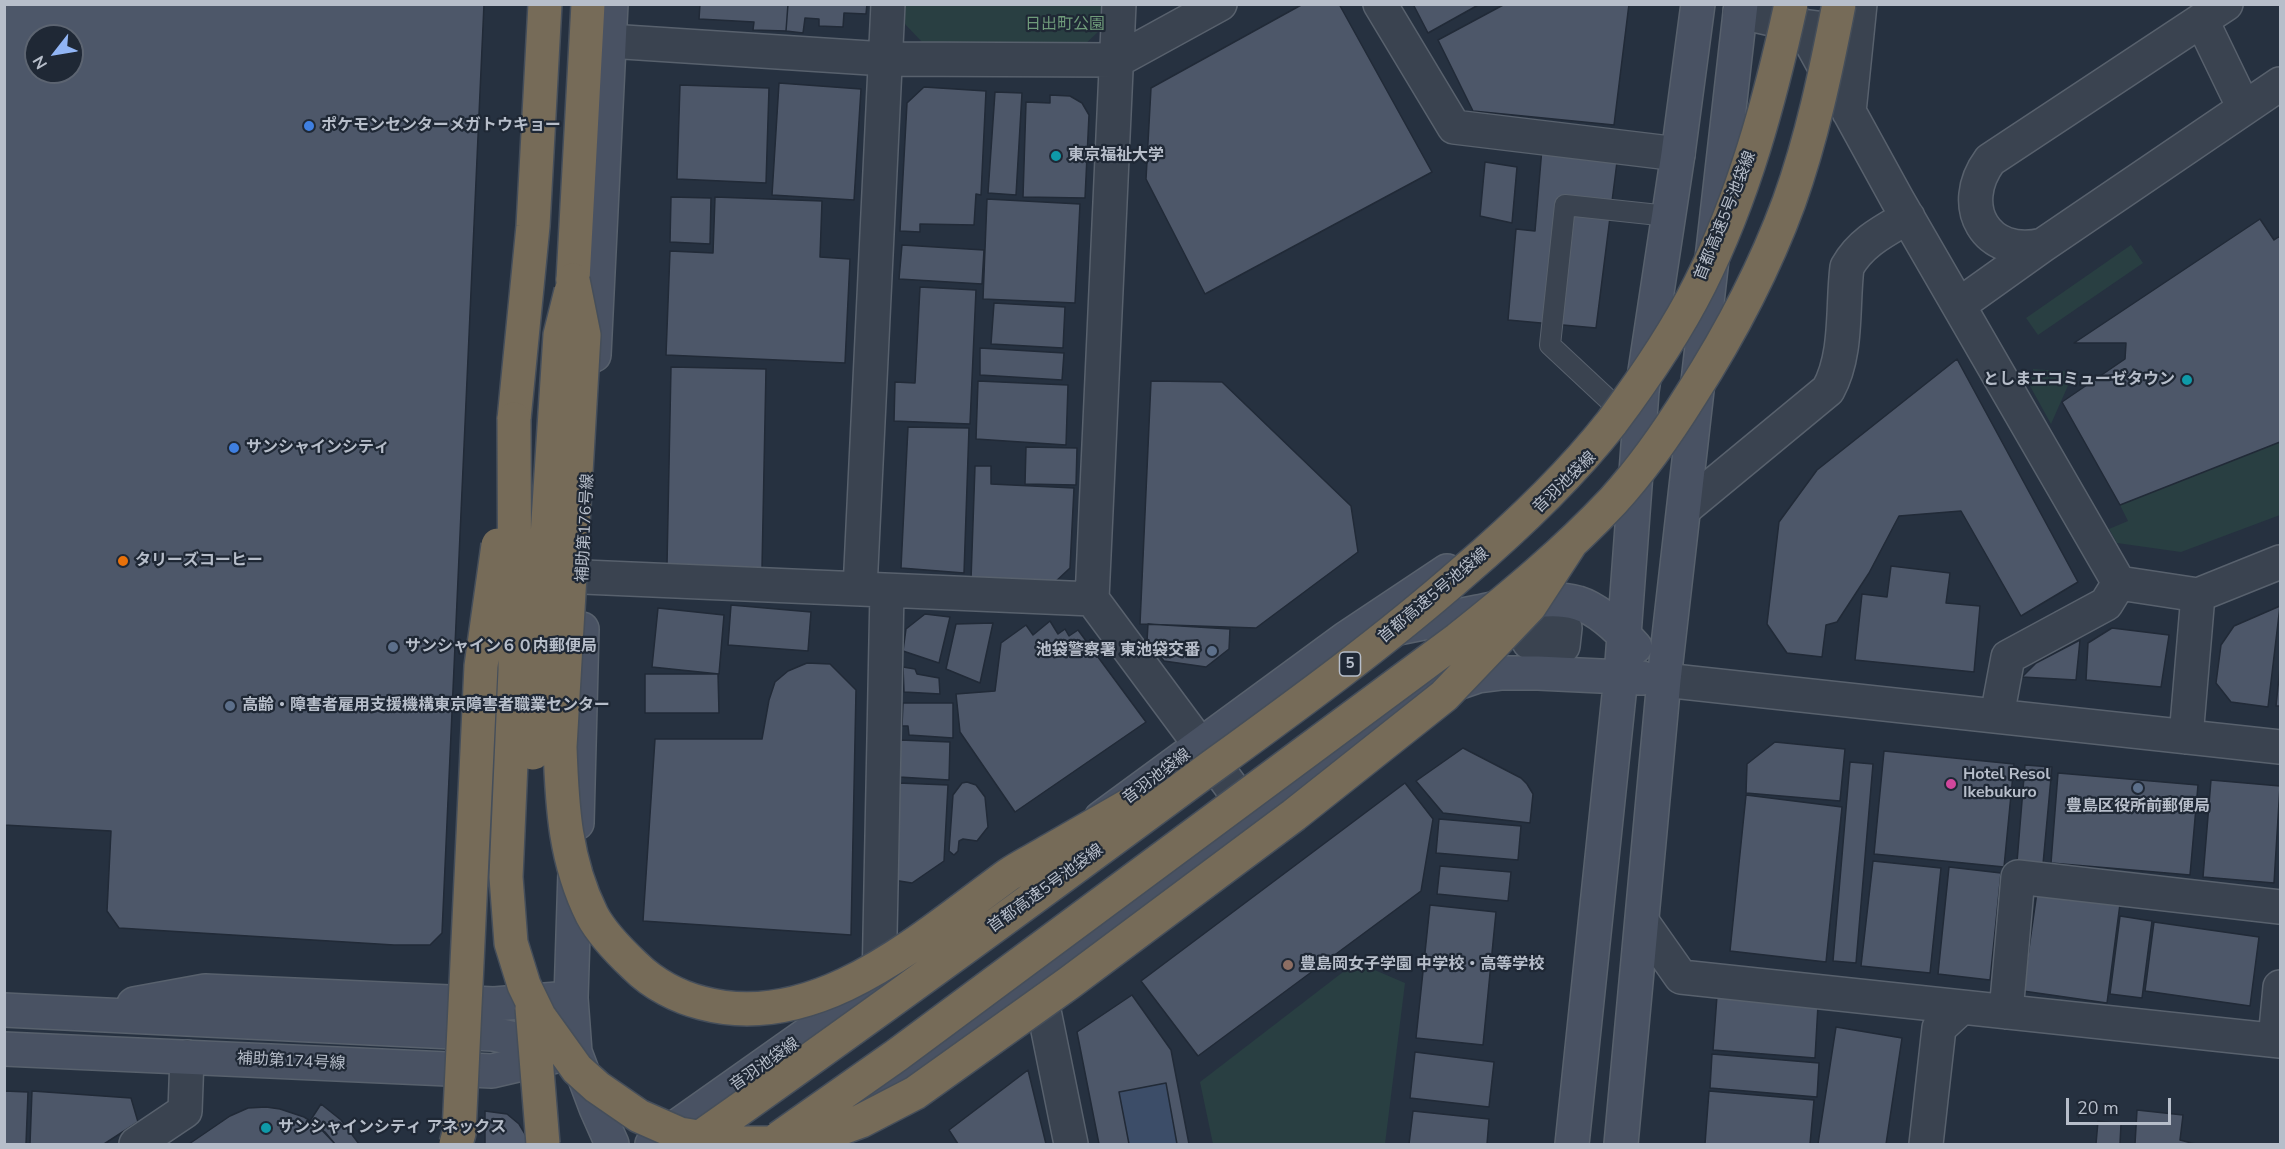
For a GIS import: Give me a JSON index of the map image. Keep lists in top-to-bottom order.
{
  "streets": {
    "highway": ["首都高速5号池袋線", "5"],
    "main road": ["音羽池袋線", "補助第176号線", "補助第174号線"]
  },
  "crossings": [
    ["補助第176号線", "補助第174号線"]
  ],
  "parks": ["日出町公園"],
  "places": [
    "ポケモンセンターメガトウキョー",
    "東京福祉大学",
    "としまエコミューゼタウン",
    "サンシャインシティ",
    "タリーズコーヒー",
    "サンシャイン６０内郵便局",
    "池袋警察署 東池袋交番",
    "高齢・障害者雇用支援機構東京障害者職業センター",
    "Hotel Resol Ikebukuro",
    "豊島区役所前郵便局",
    "豊島岡女子学園 中学校・高等学校",
    "サンシャインシティ アネックス"
  ],
  "scale_bar": "20 m",
  "north": "bottom left"
}
